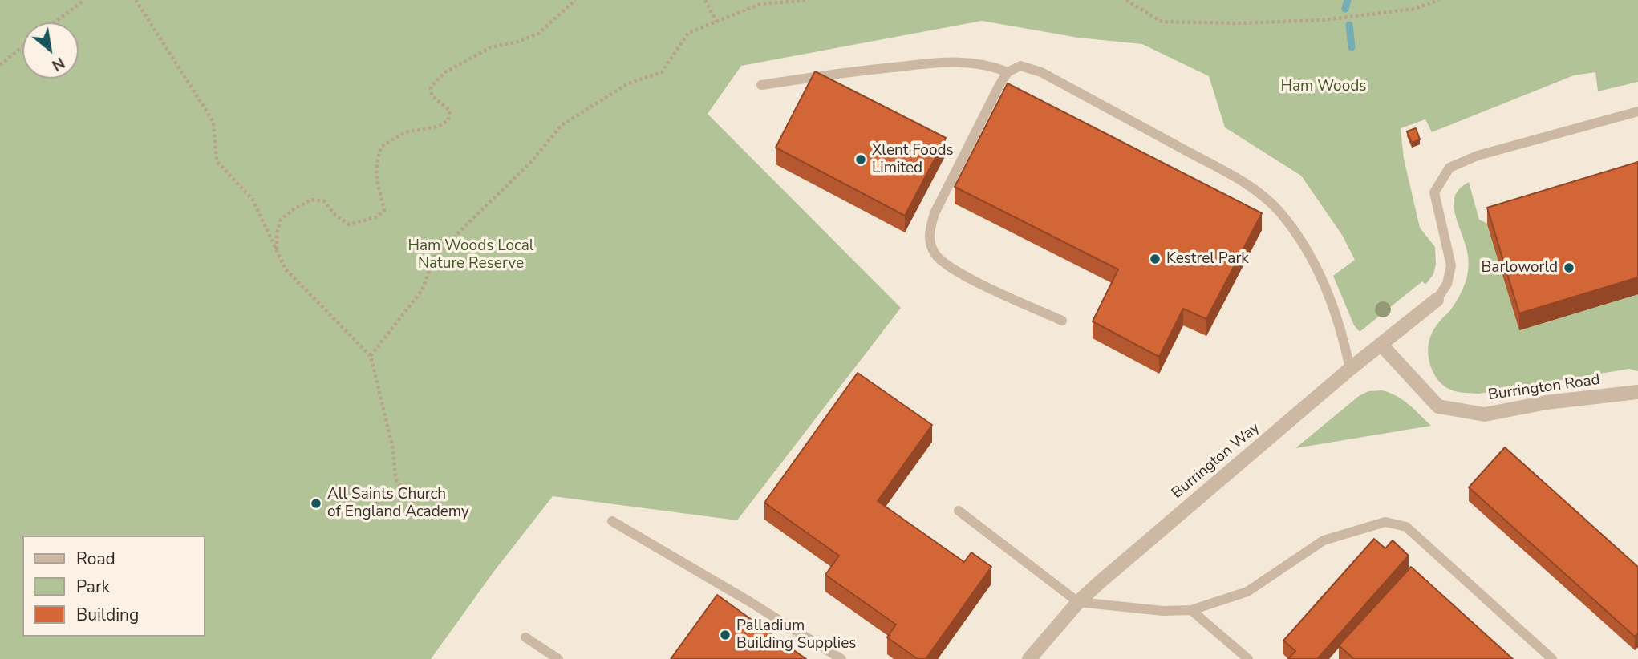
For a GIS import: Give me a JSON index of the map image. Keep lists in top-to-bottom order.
{
  "streets": {
    "street": ["Burrington Road", "Burrington Way"]
  },
  "crossings": [
    ["Burrington Road", "Burrington Way"]
  ],
  "parks": ["Ham Woods", "Ham Woods Local Nature Reserve"],
  "places": [
    "Xlent Foods Limited",
    "Kestrel Park",
    "Barloworld",
    "All Saints Church of England Academy",
    "Palladium Building Supplies"
  ],
  "legend": ["Road", "Park", "Building"],
  "north": "bottom right"
}
